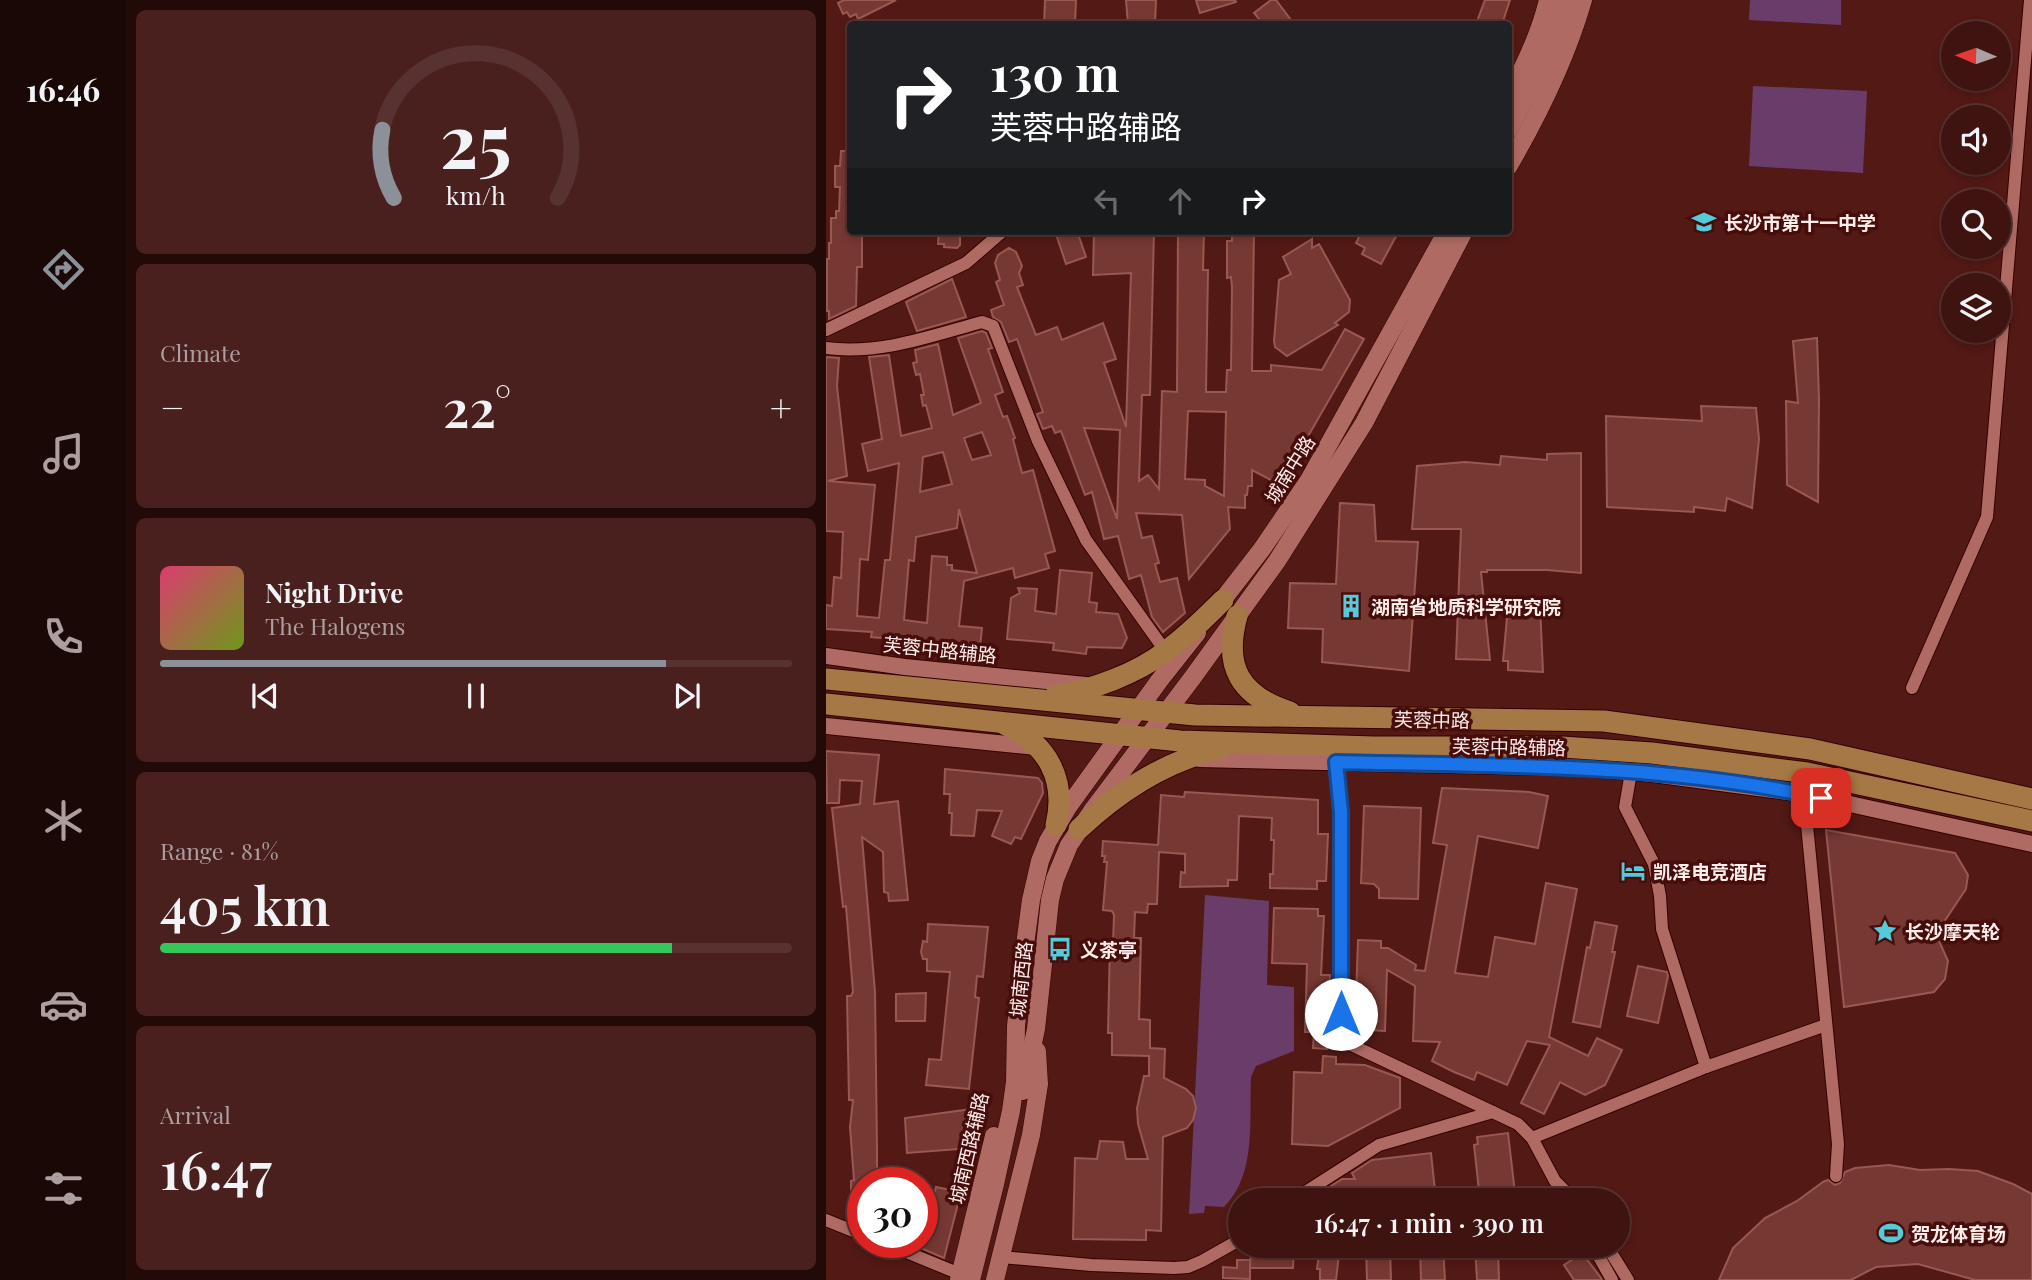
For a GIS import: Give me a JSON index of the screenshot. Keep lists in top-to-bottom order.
{
  "streets": {
    "main road": [
      "城南中路",
      "芙蓉中路",
      "城南西路",
      "城南西路辅路"
    ],
    "street": ["芙蓉中路辅路"]
  },
  "crossings": [
    ["城南中路", "芙蓉中路"],
    ["城南中路", "城南西路"],
    ["芙蓉中路辅路", "芙蓉中路"],
    ["芙蓉中路", "城南西路"],
    ["城南西路", "城南西路辅路"]
  ],
  "places": {
    "school or university": ["长沙市第十一中学"],
    "building": ["湖南省地质科学研究院"],
    "hotel": ["凯泽电竞酒店"],
    "place": ["长沙摩天轮"],
    "bus stop": ["义茶亭"],
    "sports": ["贺龙体育场"]
  },
  "north": "left",
  "page": {
    "tabs": "16:46",
    "turn": ["130 m", "芙蓉中路辅路"],
    "tile": [
      "Climate",
      ["Range · 81%", "405 km"],
      ["Arrival", "16:47"]
    ],
    "heat": ["−", "22°", "+"],
    "song": ["Night Drive", "The Halogens"],
    "limit": "30",
    "trip": "16:47 · 1 min · 390 m",
    "gauge": ["25", "km/h"]
  }
}
